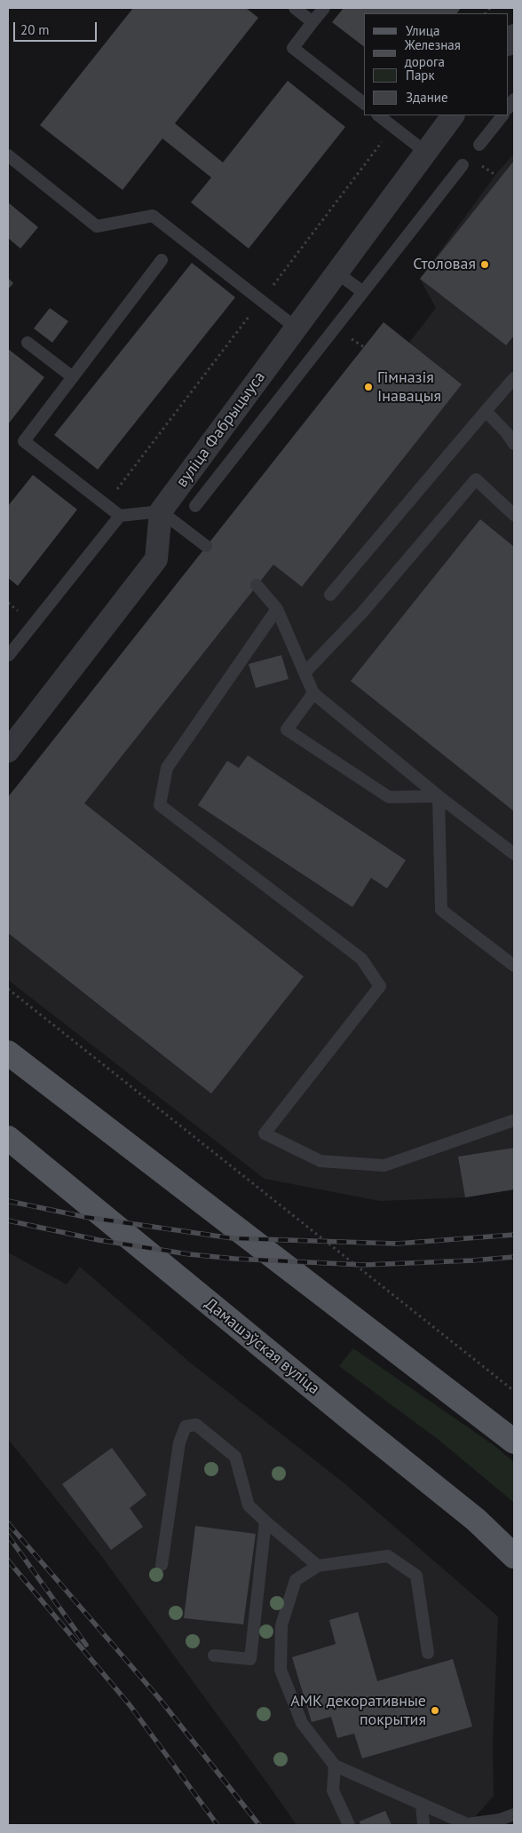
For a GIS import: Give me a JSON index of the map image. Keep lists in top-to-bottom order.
{
  "streets": {
    "main road": ["Дамашэўская вуліца"],
    "street": ["вуліца Фабрыцыуса"]
  },
  "places": ["Столовая", "Гімназія Інавацыя", "АМК декоративные покрытия"],
  "legend": [
    "Улица",
    "Железная дорога",
    "Парк",
    "Здание"
  ],
  "scale_bar": "20 m"
}
